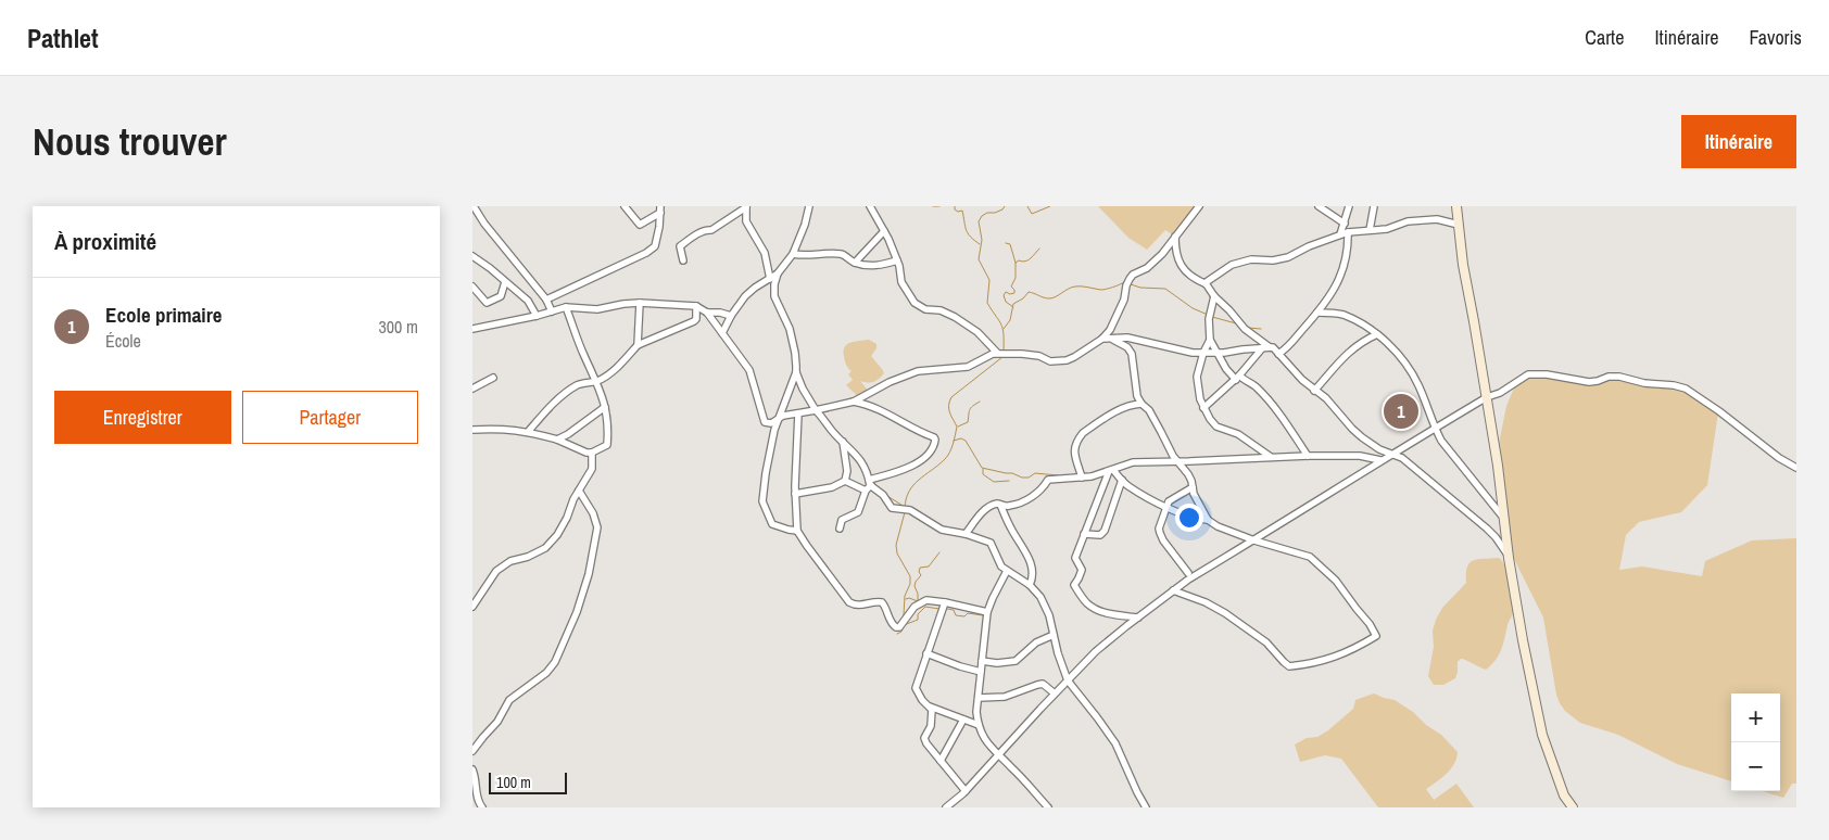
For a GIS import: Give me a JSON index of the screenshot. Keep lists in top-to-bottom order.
{
  "scale_bar": "100 m",
  "page": {
    "header": "Pathlet",
    "nav": ["Carte", "Itinéraire", "Favoris"],
    "buttons": [
      "Itinéraire",
      ["Enregistrer", "Partager"]
    ],
    "title": "Nous trouver",
    "heading": "À proximité",
    "list": [
      {
        "mark": "1",
        "name": "Ecole primaire",
        "note": "École",
        "value": "300 m"
      }
    ],
    "pins": "1",
    "map_buttons": ["+", "−"],
    "scale": "100 m"
  }
}
